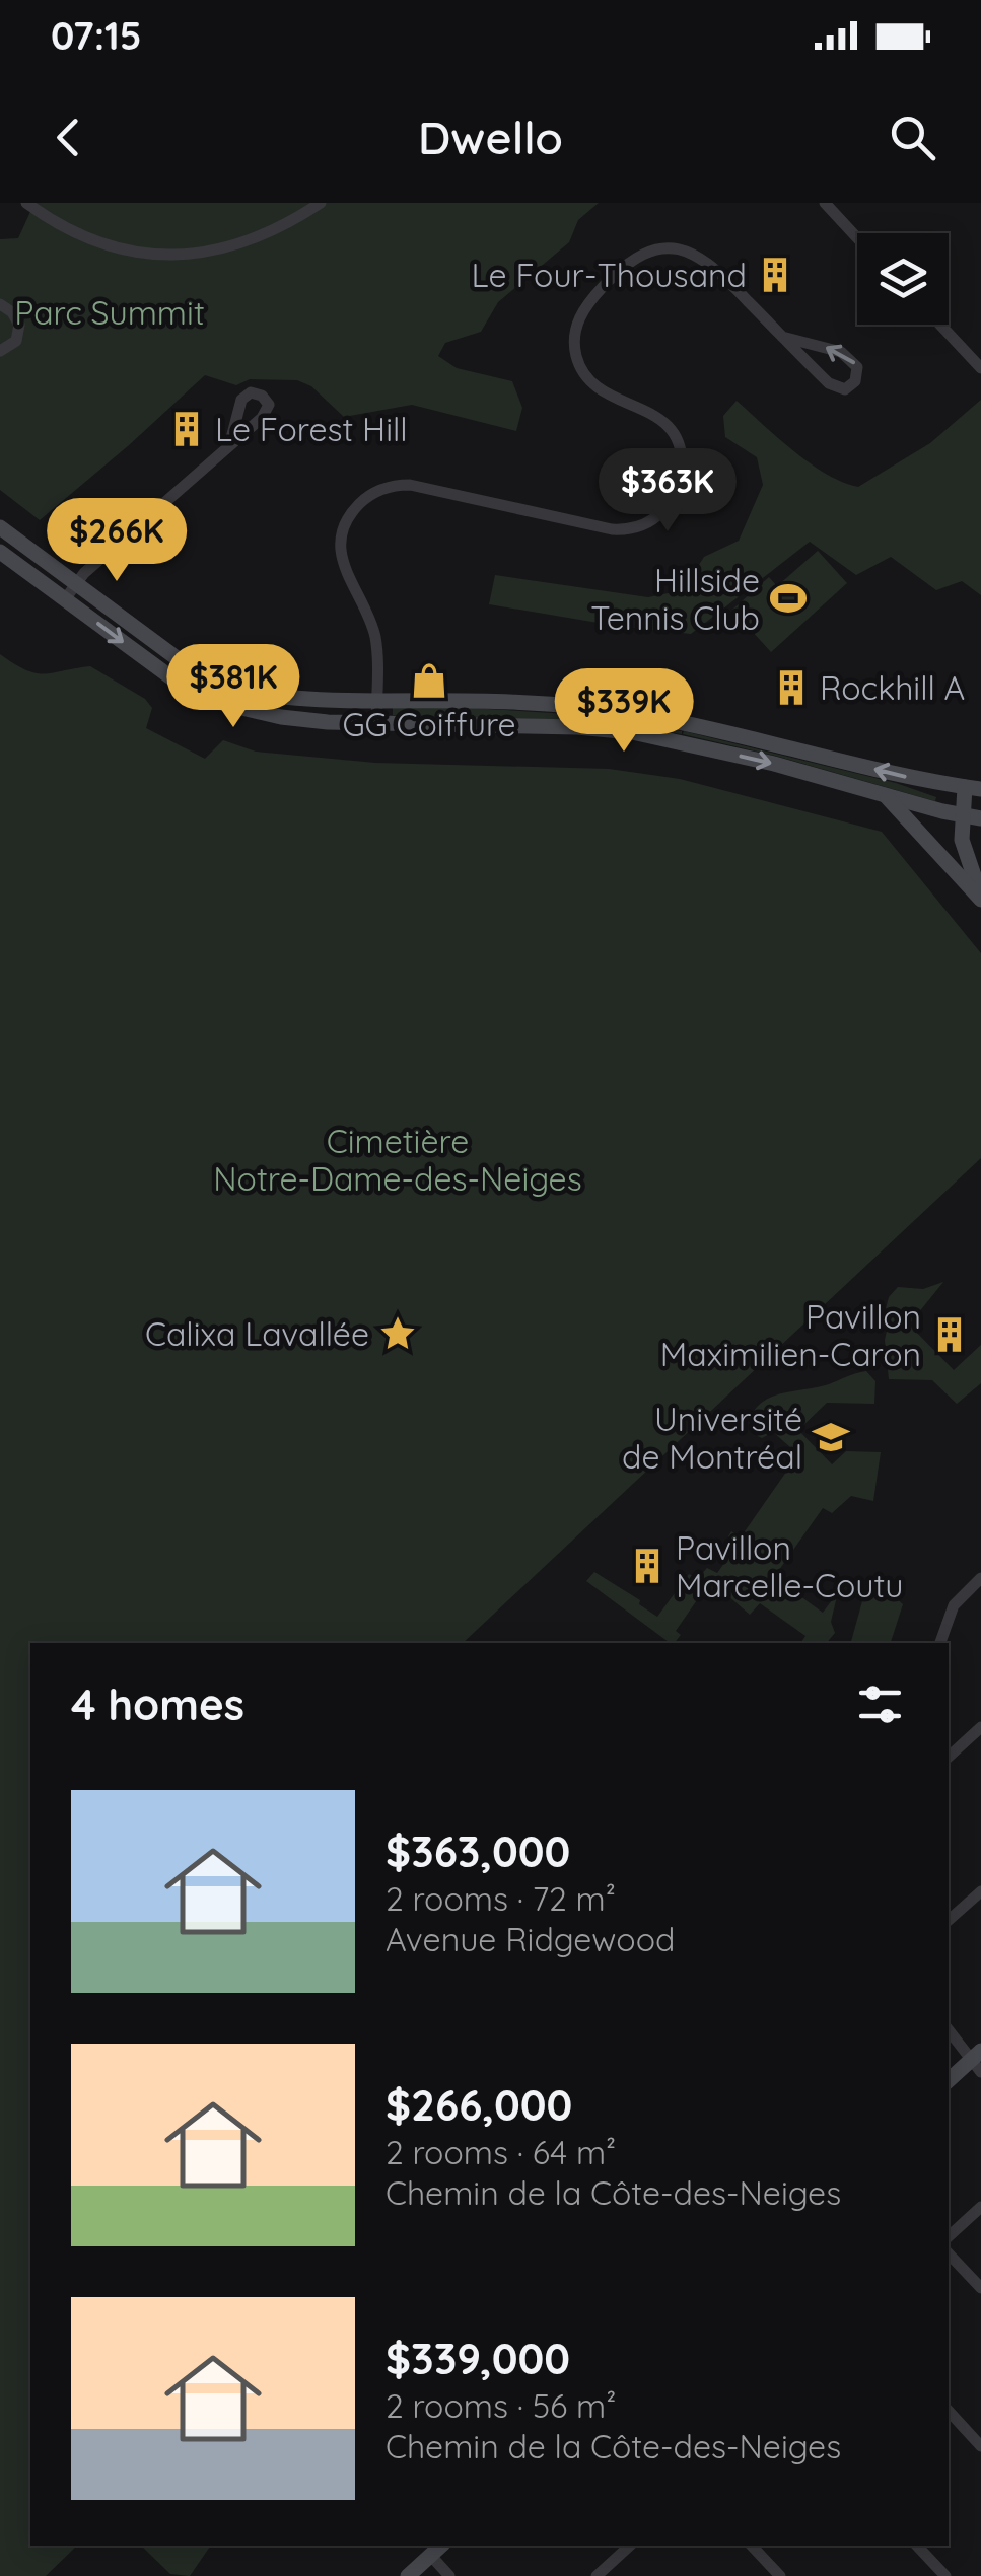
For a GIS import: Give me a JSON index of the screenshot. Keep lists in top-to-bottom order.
{
  "parks": ["Parc Summit", "Cimetière Notre-Dame-des-Neiges"],
  "places": {
    "building": [
      "Le Four-Thousand",
      "Le Forest Hill",
      "Rockhill A",
      "Pavillon Maximilien-Caron",
      "Pavillon Marcelle-Coutu"
    ],
    "sports": ["Hillside Tennis Club"],
    "shop": ["GG Coiffure"],
    "place": ["Calixa Lavallée"],
    "school or university": ["Université de Montréal"]
  },
  "page": {
    "status": "07:15",
    "header": "Dwello",
    "price": [
      "$363K",
      "$266K",
      "$381K",
      "$339K"
    ],
    "heading": "4 homes",
    "list": [
      {
        "name": "$363,000",
        "note": "2 rooms · 72 m² · Avenue Ridgewood"
      },
      {
        "name": "$266,000",
        "note": "2 rooms · 64 m² · Chemin de la Côte-des-Neiges"
      },
      {
        "name": "$339,000",
        "note": "2 rooms · 56 m² · Chemin de la Côte-des-Neiges"
      }
    ]
  }
}
